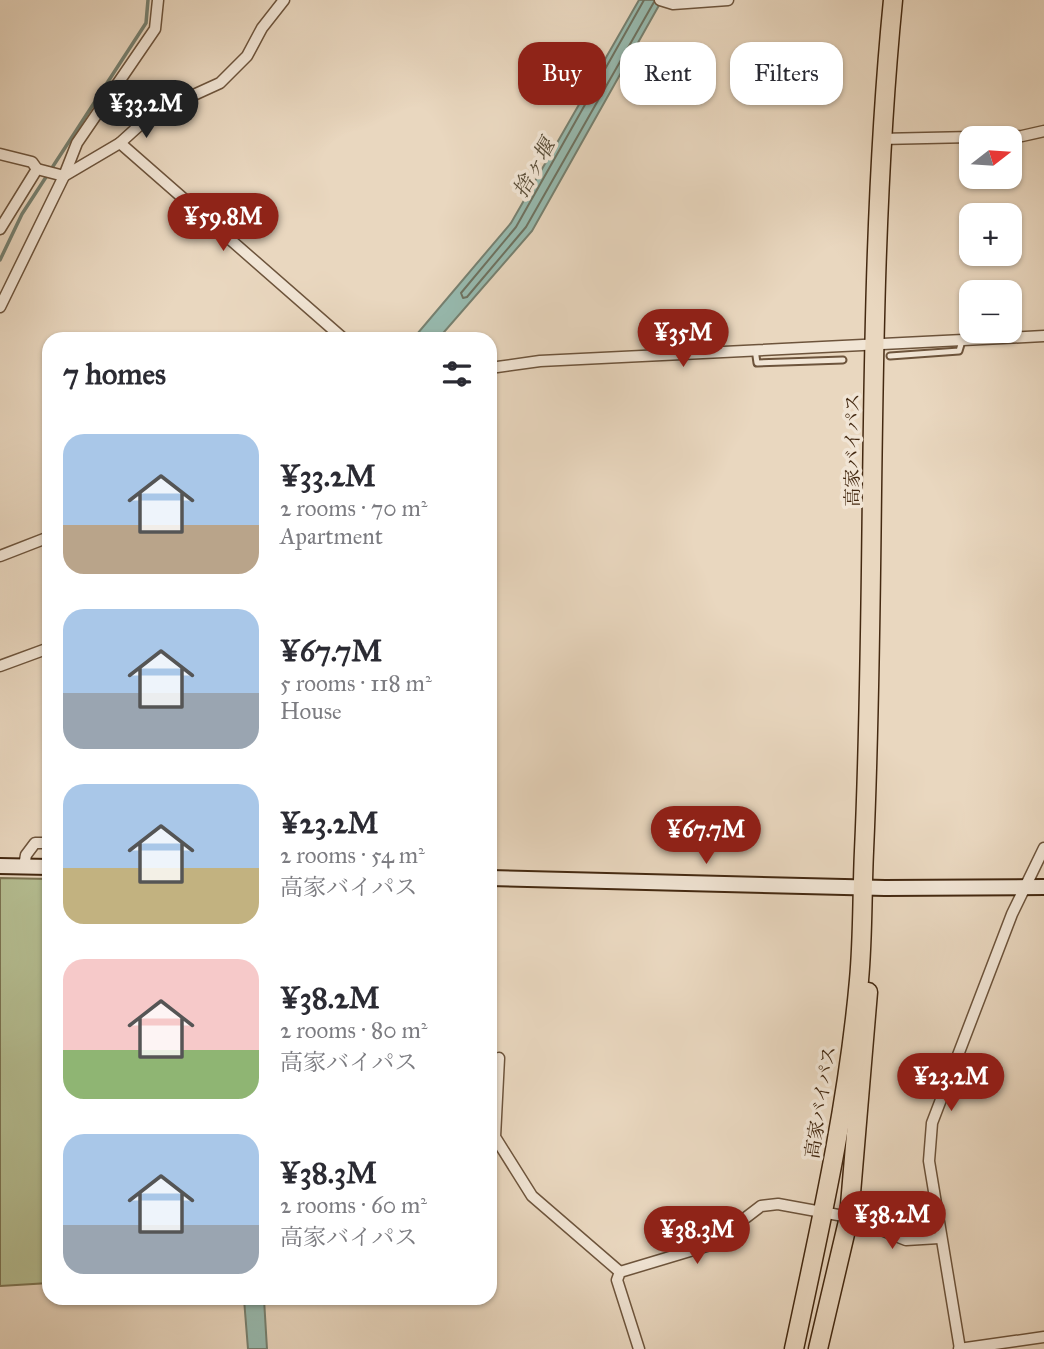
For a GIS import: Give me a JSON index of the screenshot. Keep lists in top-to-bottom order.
{
  "streets": {
    "highway": ["高家バイパス"]
  },
  "water": ["捨ヶ堰"],
  "north": "right",
  "page": {
    "chip": ["Buy", "Rent", "Filters"],
    "price": [
      "¥33.2M",
      "¥59.8M",
      "¥35M",
      "¥67.7M",
      "¥23.2M",
      "¥38.2M",
      "¥38.3M"
    ],
    "map_buttons": ["+", "−"],
    "heading": "7 homes",
    "list": [
      {
        "name": "¥33.2M",
        "note": "2 rooms · 70 m² · Apartment"
      },
      {
        "name": "¥67.7M",
        "note": "5 rooms · 118 m² · House"
      },
      {
        "name": "¥23.2M",
        "note": "2 rooms · 54 m² · 高家バイパス"
      },
      {
        "name": "¥38.2M",
        "note": "2 rooms · 80 m² · 高家バイパス"
      },
      {
        "name": "¥38.3M",
        "note": "2 rooms · 60 m² · 高家バイパス"
      }
    ]
  }
}
